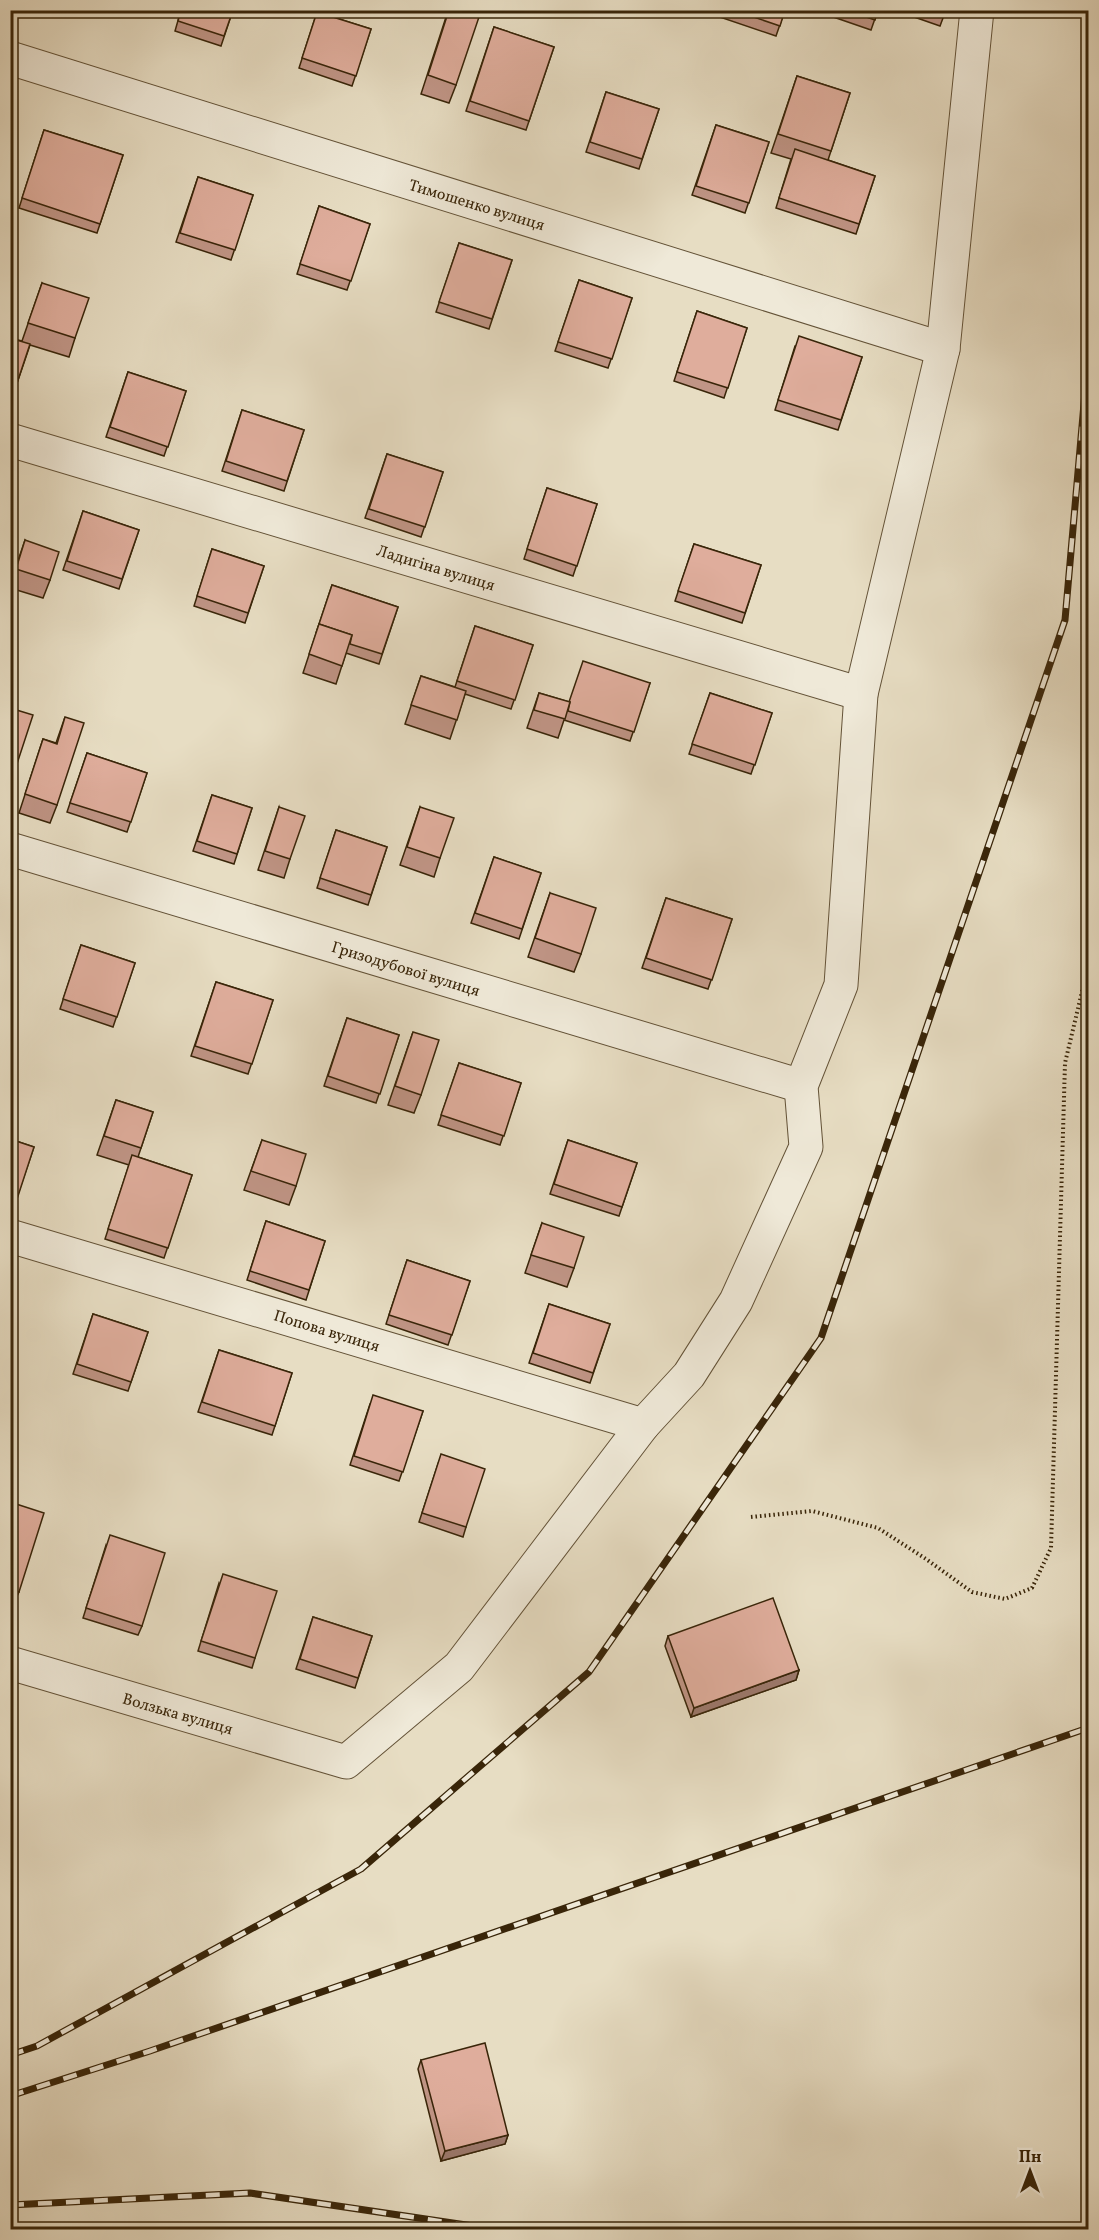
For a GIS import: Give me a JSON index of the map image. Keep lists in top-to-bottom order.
{
  "streets": {
    "street": [
      "Тимошенко вулиця",
      "Ладигіна вулиця",
      "Гризодубової вулиця",
      "Попова вулиця",
      "Волзька вулиця"
    ]
  },
  "crossings": [
    ["Попова вулиця", "Волзька вулиця"]
  ],
  "north": "top"
}
